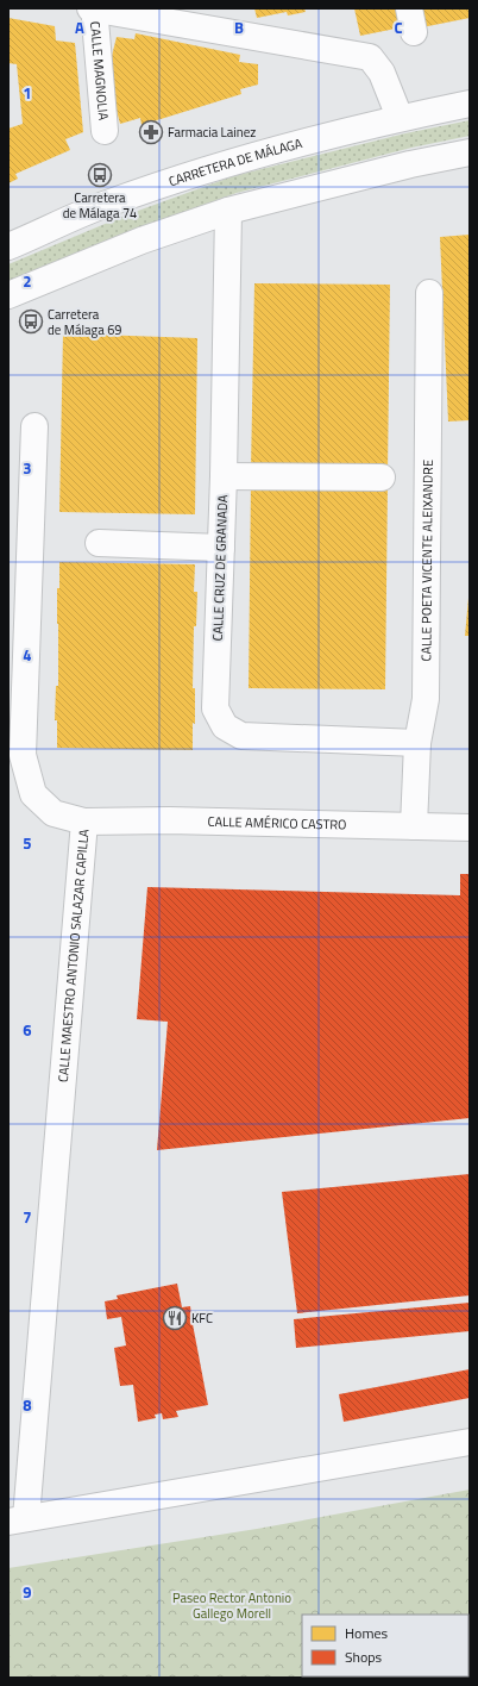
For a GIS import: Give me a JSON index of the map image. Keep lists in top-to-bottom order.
{
  "streets": {
    "street": [
      "CALLE MAGNOLIA",
      "CARRETERA DE MÁLAGA",
      "CALLE POETA VICENTE ALEIXANDRE",
      "CALLE CRUZ DE GRANADA",
      "CALLE AMÉRICO CASTRO",
      "CALLE MAESTRO ANTONIO SALAZAR CAPILLA"
    ]
  },
  "crossings": [
    ["CALLE POETA VICENTE ALEIXANDRE", "CALLE CRUZ DE GRANADA"],
    ["CALLE POETA VICENTE ALEIXANDRE", "CALLE AMÉRICO CASTRO"],
    ["CALLE AMÉRICO CASTRO", "CALLE MAESTRO ANTONIO SALAZAR CAPILLA"]
  ],
  "parks": ["Paseo Rector Antonio Gallego Morell"],
  "places": {
    "pharmacy": ["Farmacia Lainez"],
    "bus stop": ["Carretera de Málaga 74", "Carretera de Málaga 69"],
    "restaurant": ["KFC"]
  },
  "legend": ["Homes", "Shops"],
  "grid": {
    "columns": ["A", "B", "C"],
    "rows": [
      "1",
      "2",
      "3",
      "4",
      "5",
      "6",
      "7",
      "8",
      "9"
    ]
  }
}
